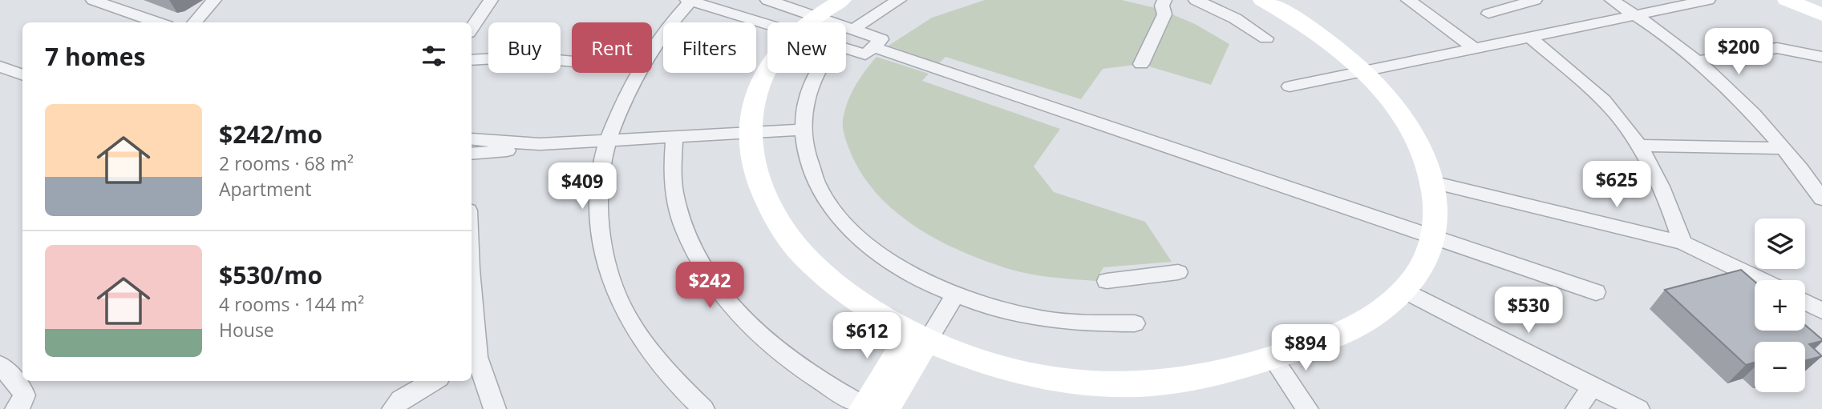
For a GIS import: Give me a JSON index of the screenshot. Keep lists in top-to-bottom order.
{
  "page": {
    "chip": [
      "Buy",
      "Rent",
      "Filters",
      "New"
    ],
    "heading": "7 homes",
    "price": [
      "$200",
      "$625",
      "$409",
      "$242",
      "$530",
      "$612",
      "$894"
    ],
    "list": [
      {
        "name": "$242/mo",
        "note": "2 rooms · 68 m² · Apartment"
      },
      {
        "name": "$530/mo",
        "note": "4 rooms · 144 m² · House"
      }
    ],
    "map_buttons": ["+", "−"]
  }
}
